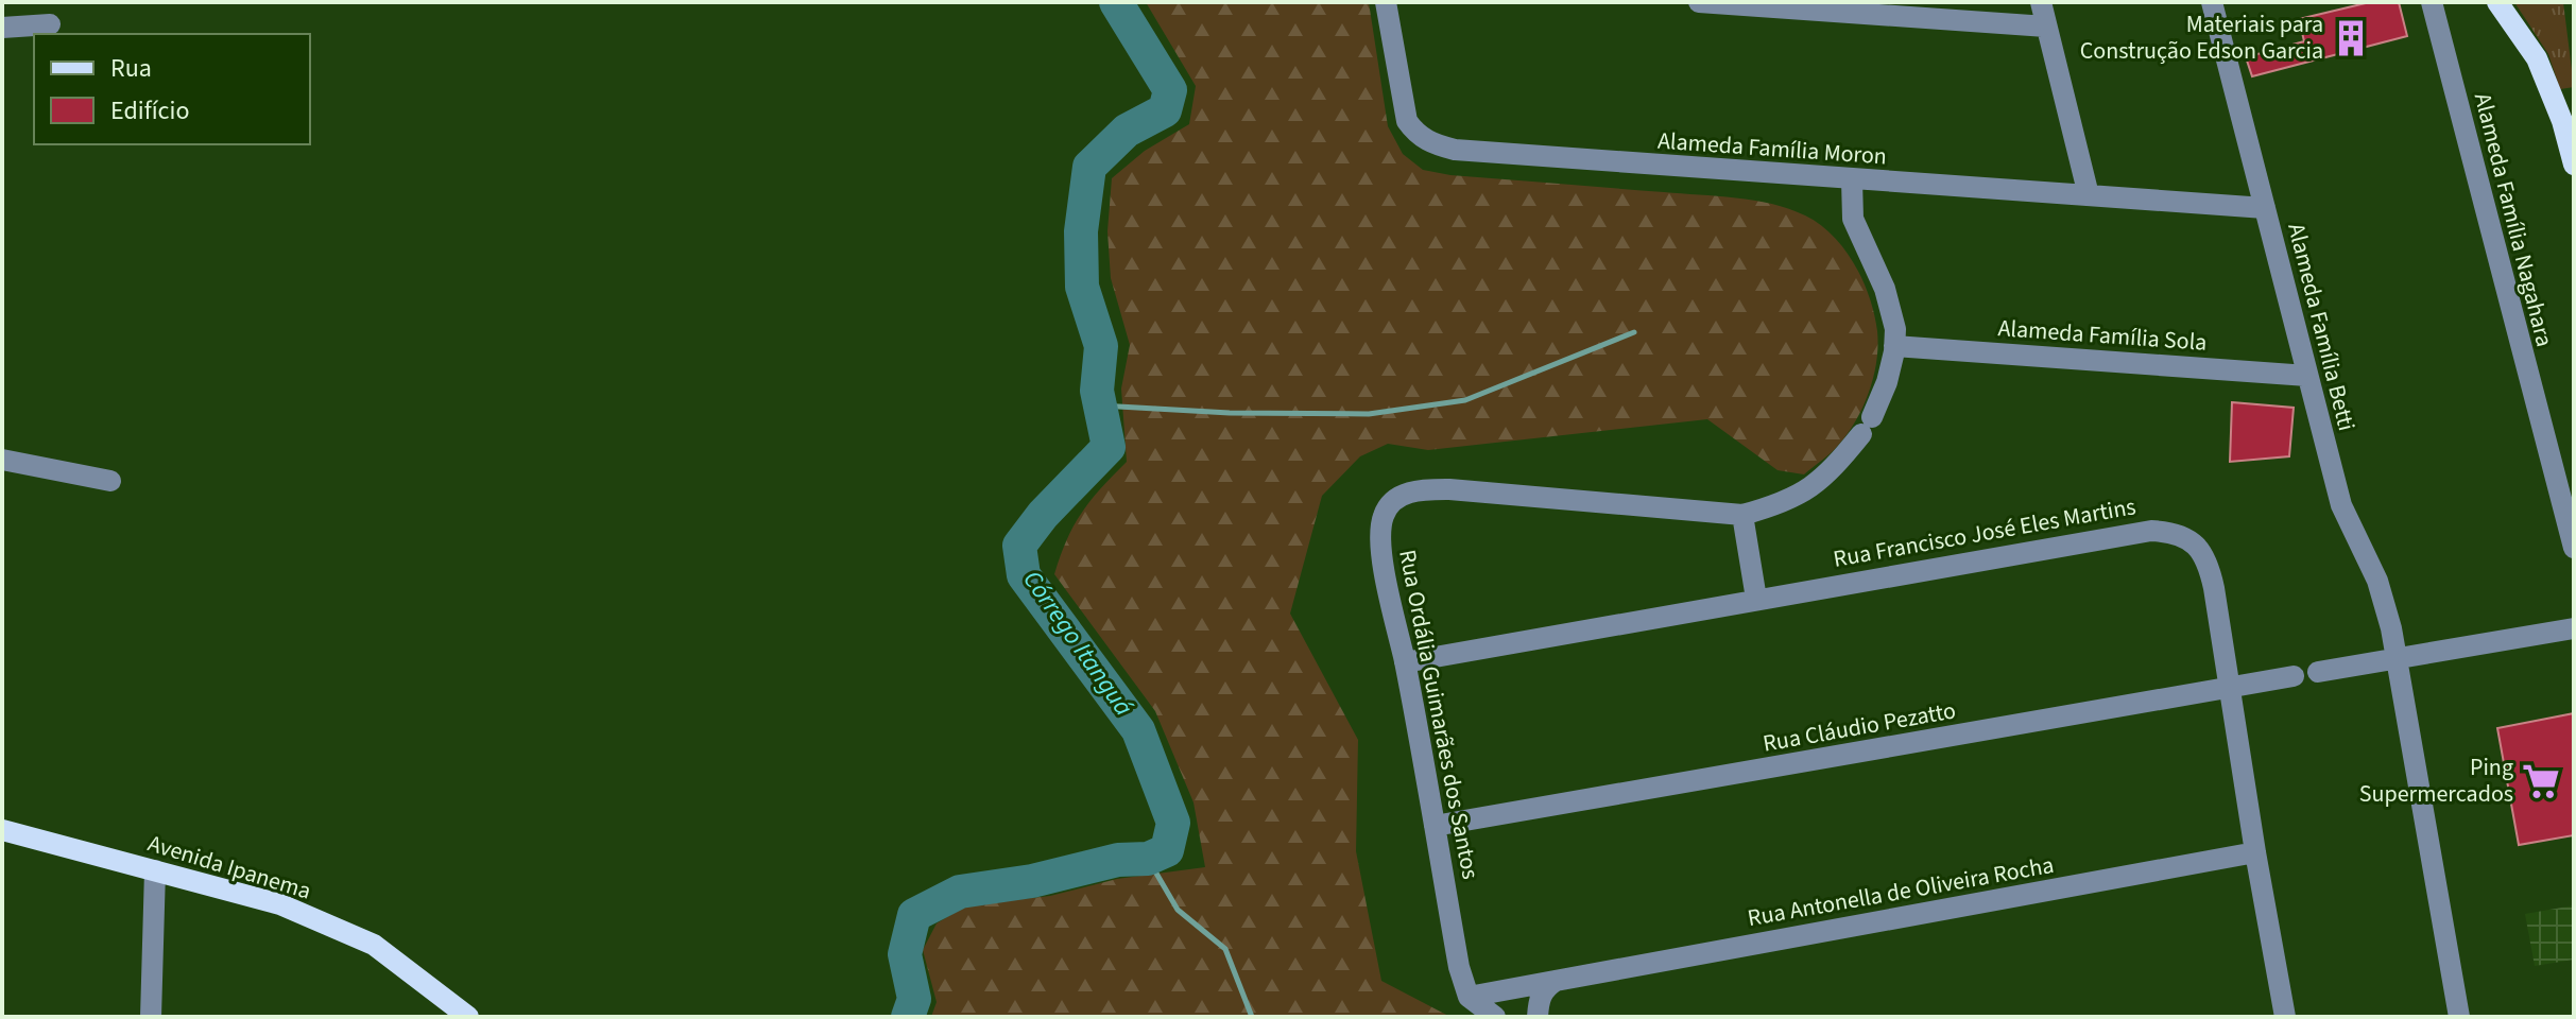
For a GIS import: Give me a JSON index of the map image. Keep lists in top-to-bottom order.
{
  "streets": {
    "main road": ["Avenida Ipanema"],
    "street": [
      "Alameda Família Moron",
      "Alameda Família Nagahara",
      "Alameda Família Betti",
      "Alameda Família Sola",
      "Rua Francisco José Eles Martins",
      "Rua Ordália Guimarães dos Santos",
      "Rua Cláudio Pezatto",
      "Rua Antonella de Oliveira Rocha"
    ]
  },
  "crossings": [
    ["Alameda Família Moron", "Alameda Família Betti"],
    ["Alameda Família Betti", "Alameda Família Sola"],
    ["Alameda Família Sola", "Rua Ordália Guimarães dos Santos"],
    ["Rua Francisco José Eles Martins", "Rua Ordália Guimarães dos Santos"],
    ["Rua Francisco José Eles Martins", "Rua Cláudio Pezatto"],
    ["Rua Francisco José Eles Martins", "Rua Antonella de Oliveira Rocha"],
    ["Rua Ordália Guimarães dos Santos", "Rua Cláudio Pezatto"],
    ["Rua Ordália Guimarães dos Santos", "Rua Antonella de Oliveira Rocha"]
  ],
  "water": ["Córrego Itanguá"],
  "places": {
    "building": ["Materiais para Construção Edson Garcia"],
    "supermarket": ["Ping Supermercados"]
  },
  "legend": ["Rua", "Edifício"]
}
